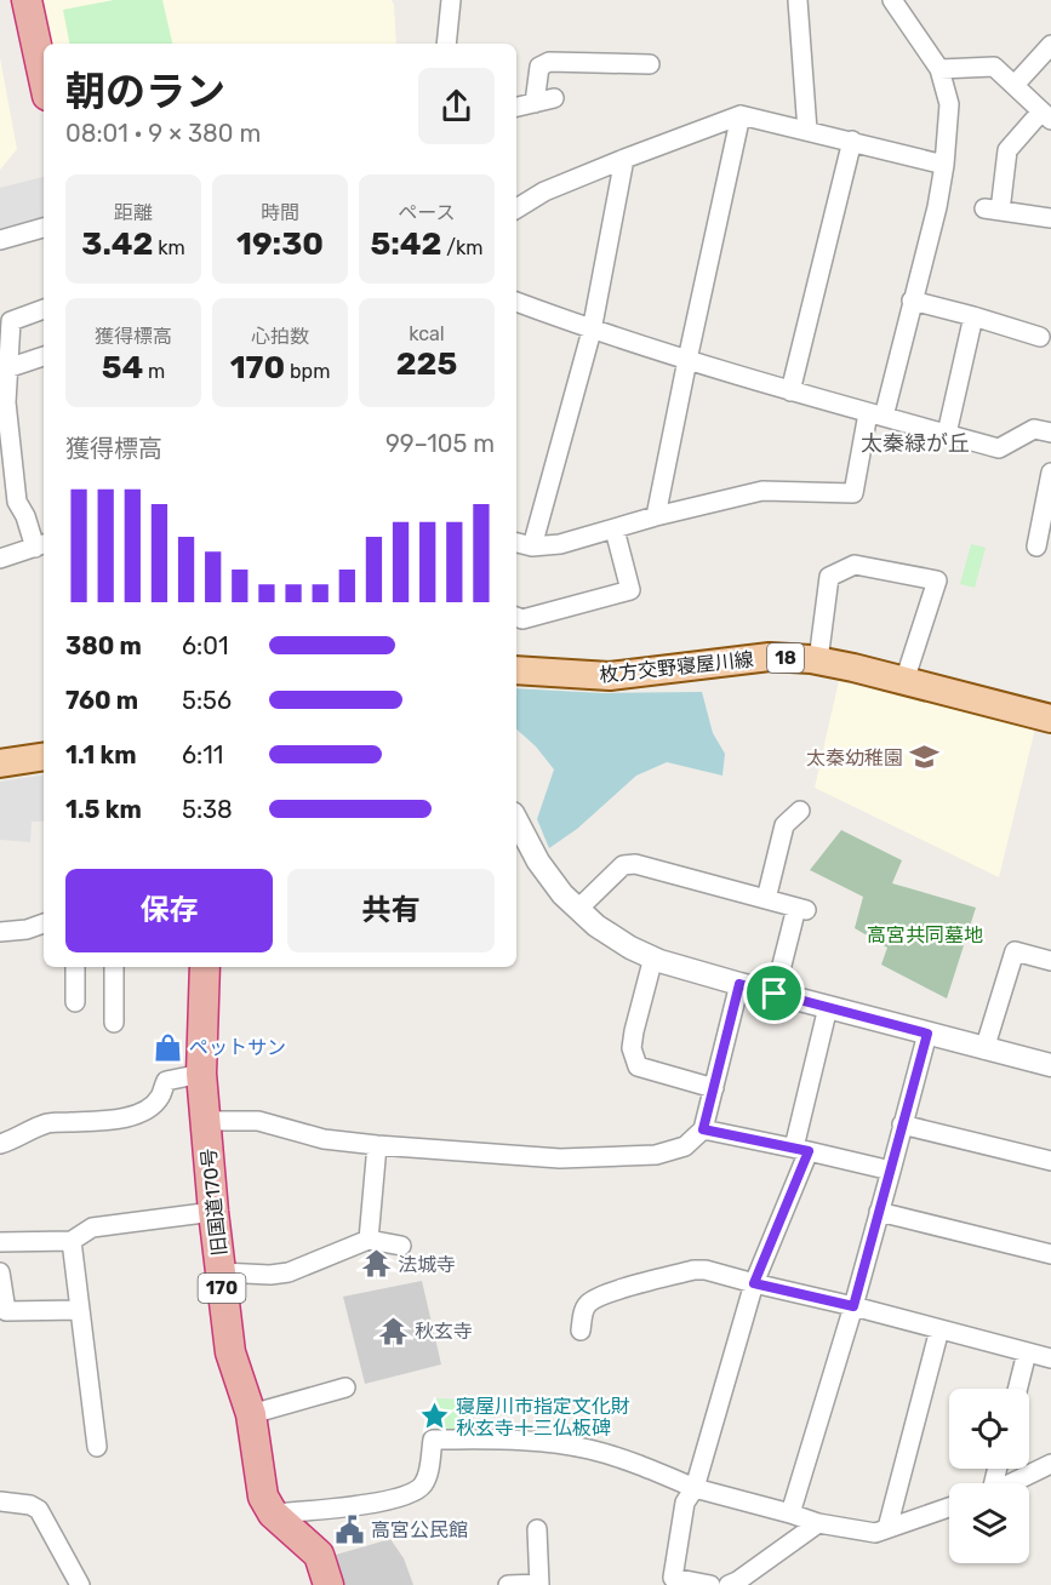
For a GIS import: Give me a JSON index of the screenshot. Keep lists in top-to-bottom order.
{
  "streets": {
    "highway": ["旧国道170号", "170"],
    "main road": ["18", "枚方交野寝屋川線"]
  },
  "districts": ["太秦緑が丘"],
  "parks": ["高宮共同墓地"],
  "places": {
    "school or university": ["太秦幼稚園"],
    "shop": ["ペットサン"],
    "temple": ["法城寺", "秋玄寺"],
    "place": ["寝屋川市指定文化財 秋玄寺十三仏板碑"],
    "public building": ["高宮公民館"]
  },
  "page": {
    "heading": ["朝のラン", "08:01 · 9 × 380 m"],
    "stats": [
      ["距離", "3.42 km"],
      ["時間", "19:30"],
      ["ペース", "5:42 /km"],
      ["獲得標高", "54 m"],
      ["心拍数", "170 bpm"],
      ["kcal", "225"]
    ],
    "chart": ["獲得標高", "99–105 m"],
    "list": [
      {
        "name": "380 m",
        "note": "6:01"
      },
      {
        "name": "760 m",
        "note": "5:56"
      },
      {
        "name": "1.1 km",
        "note": "6:11"
      },
      {
        "name": "1.5 km",
        "note": "5:38"
      }
    ],
    "buttons": ["保存", "共有"]
  }
}
